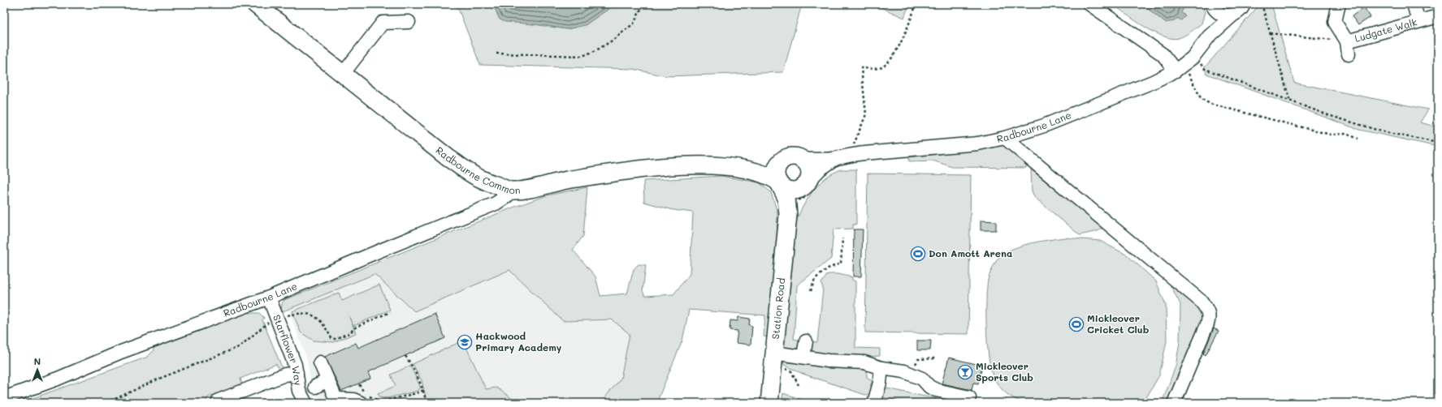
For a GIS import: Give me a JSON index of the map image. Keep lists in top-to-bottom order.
{
  "streets": {
    "main road": ["Radbourne Common", "Station Road"],
    "street": ["Ludgate Walk", "Radbourne Lane", "Starflower Way"]
  },
  "crossings": [
    ["Radbourne Lane", "Radbourne Common"],
    ["Radbourne Lane", "Station Road"],
    ["Radbourne Lane", "Starflower Way"],
    ["Radbourne Common", "Station Road"]
  ],
  "places": {
    "sports": ["Don Amott Arena", "Mickleover Cricket Club"],
    "school or university": ["Hackwood Primary Academy"],
    "bar": ["Mickleover Sports Club"]
  },
  "north": "top"
}
